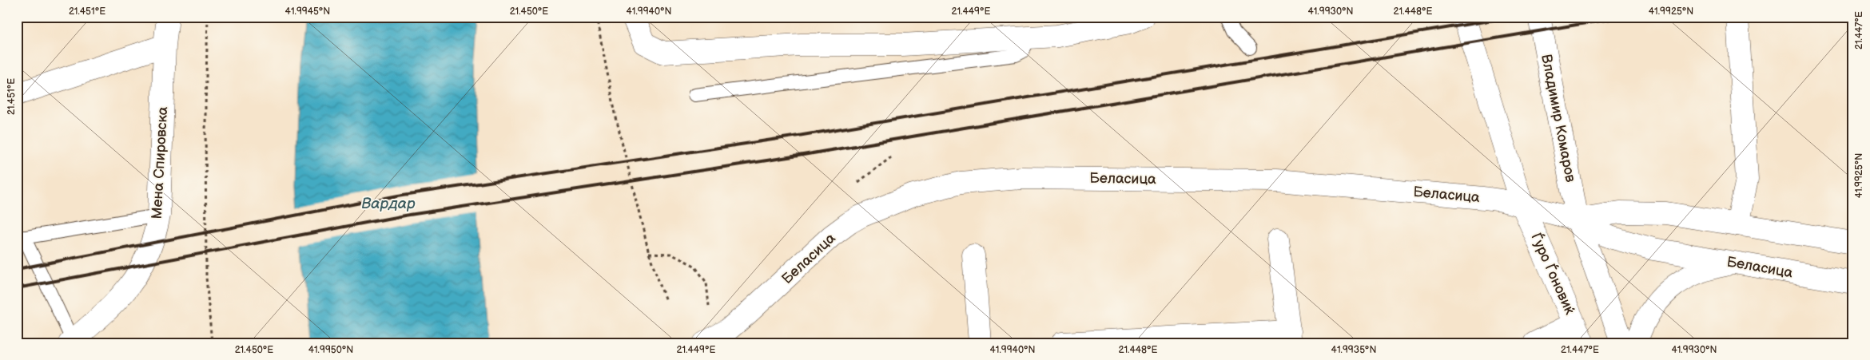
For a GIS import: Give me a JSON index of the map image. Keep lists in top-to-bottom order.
{
  "streets": {
    "street": [
      "Владимир Комаров",
      "Мена Спировска",
      "Беласица",
      "Ѓуро Ѓоновиќ"
    ]
  },
  "crossings": [
    ["Владимир Комаров", "Беласица"],
    ["Беласица", "Ѓуро Ѓоновиќ"]
  ],
  "water": ["Вардар"],
  "coordinates": [
    "21.451°E",
    "41.9945°N",
    "21.450°E",
    "41.9940°N",
    "21.449°E",
    "41.9930°N",
    "21.448°E",
    "41.9925°N",
    "21.447°E",
    "41.9950°N",
    "41.9935°N"
  ]
}
